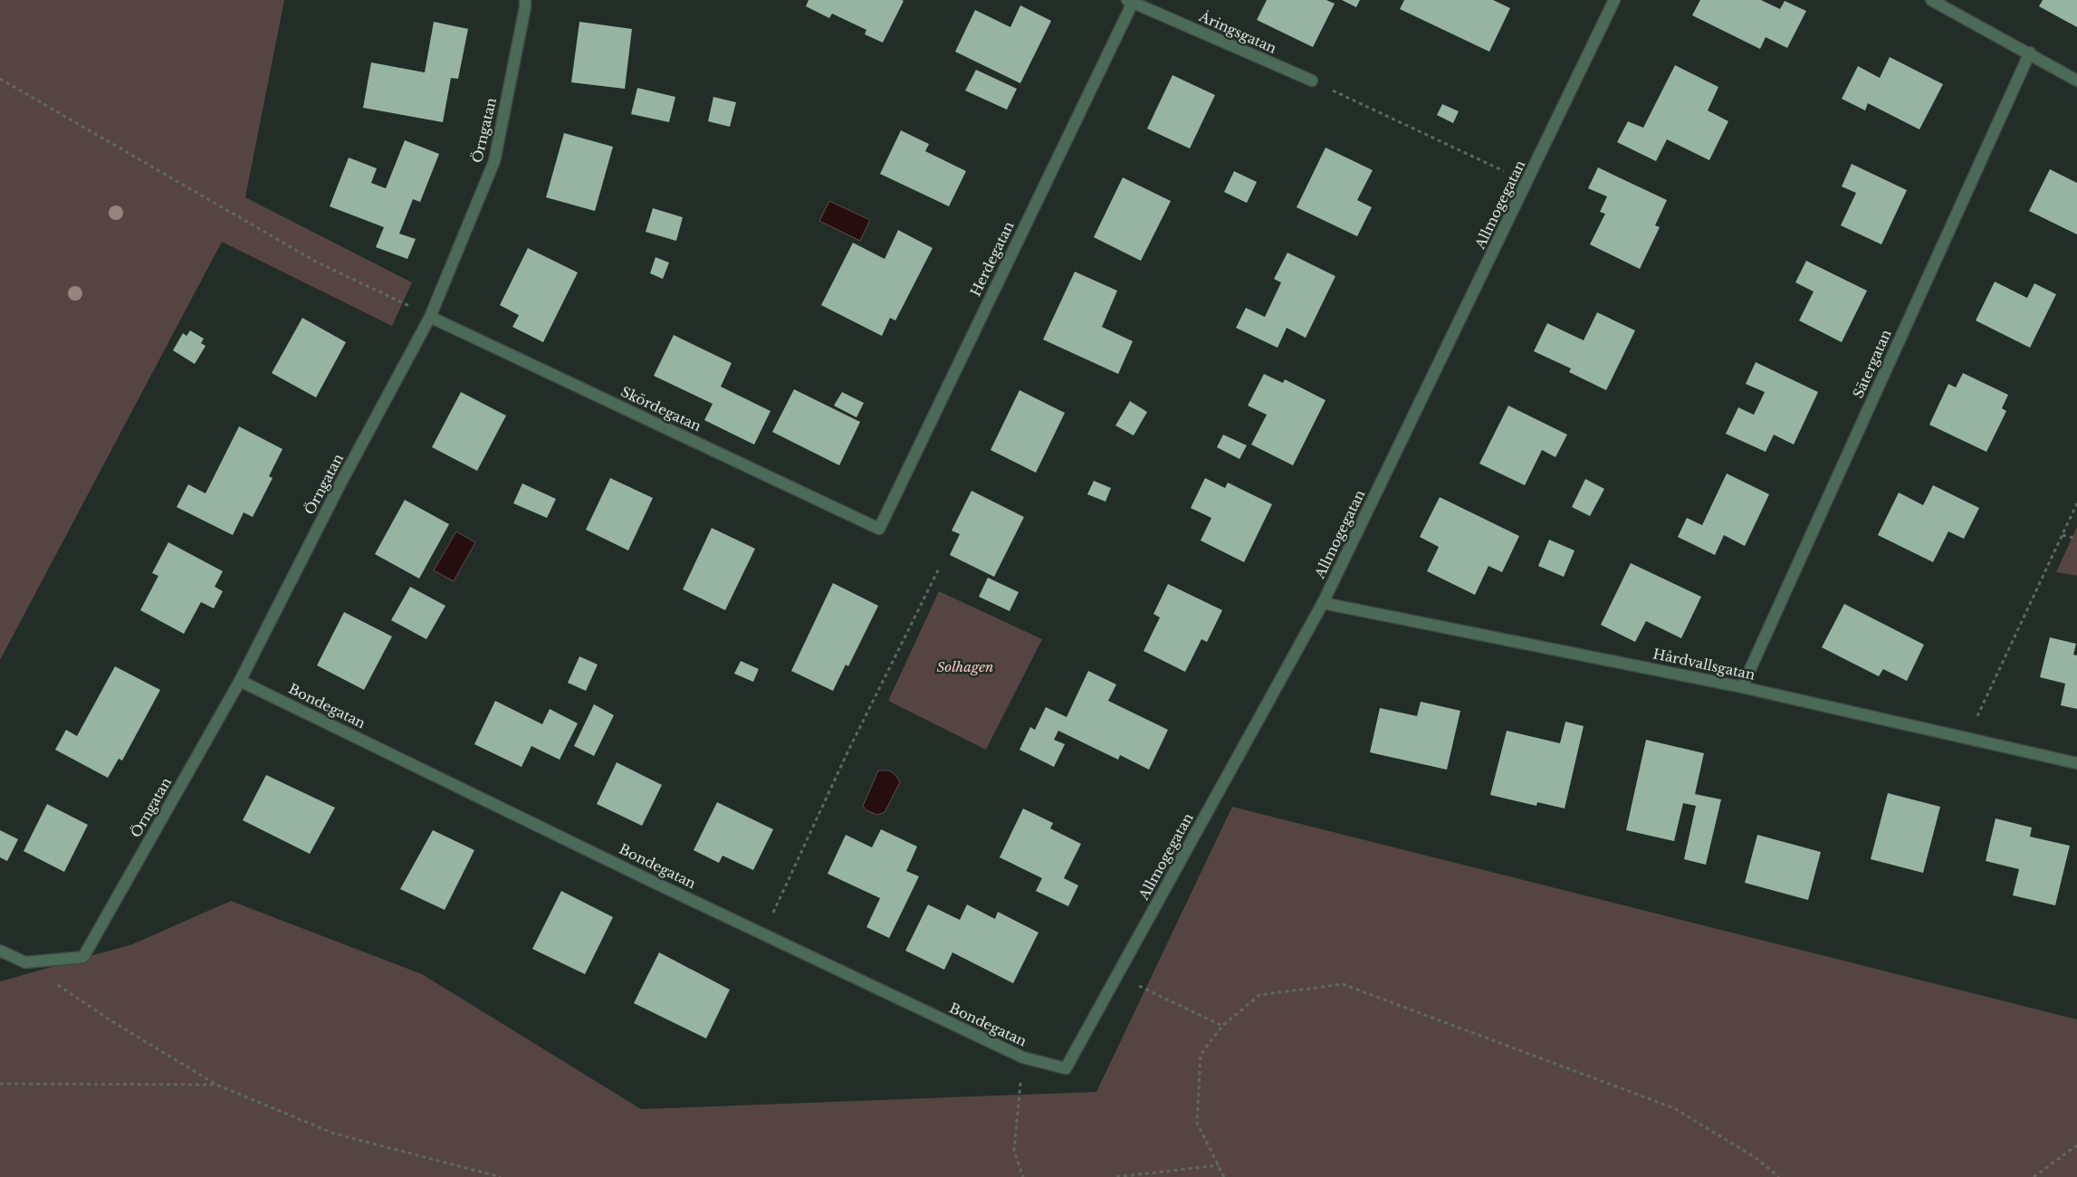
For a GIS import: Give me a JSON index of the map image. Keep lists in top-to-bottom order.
{
  "streets": {
    "street": [
      "Åringsgatan",
      "Örngatan",
      "Allmogegatan",
      "Herdegatan",
      "Sätergatan",
      "Skördegatan",
      "Hårdvallsgatan",
      "Bondegatan"
    ]
  },
  "crossings": [
    ["Åringsgatan", "Herdegatan"],
    ["Örngatan", "Skördegatan"],
    ["Örngatan", "Bondegatan"],
    ["Allmogegatan", "Hårdvallsgatan"],
    ["Allmogegatan", "Bondegatan"],
    ["Herdegatan", "Skördegatan"],
    ["Sätergatan", "Hårdvallsgatan"]
  ],
  "parks": ["Solhagen"]
}
